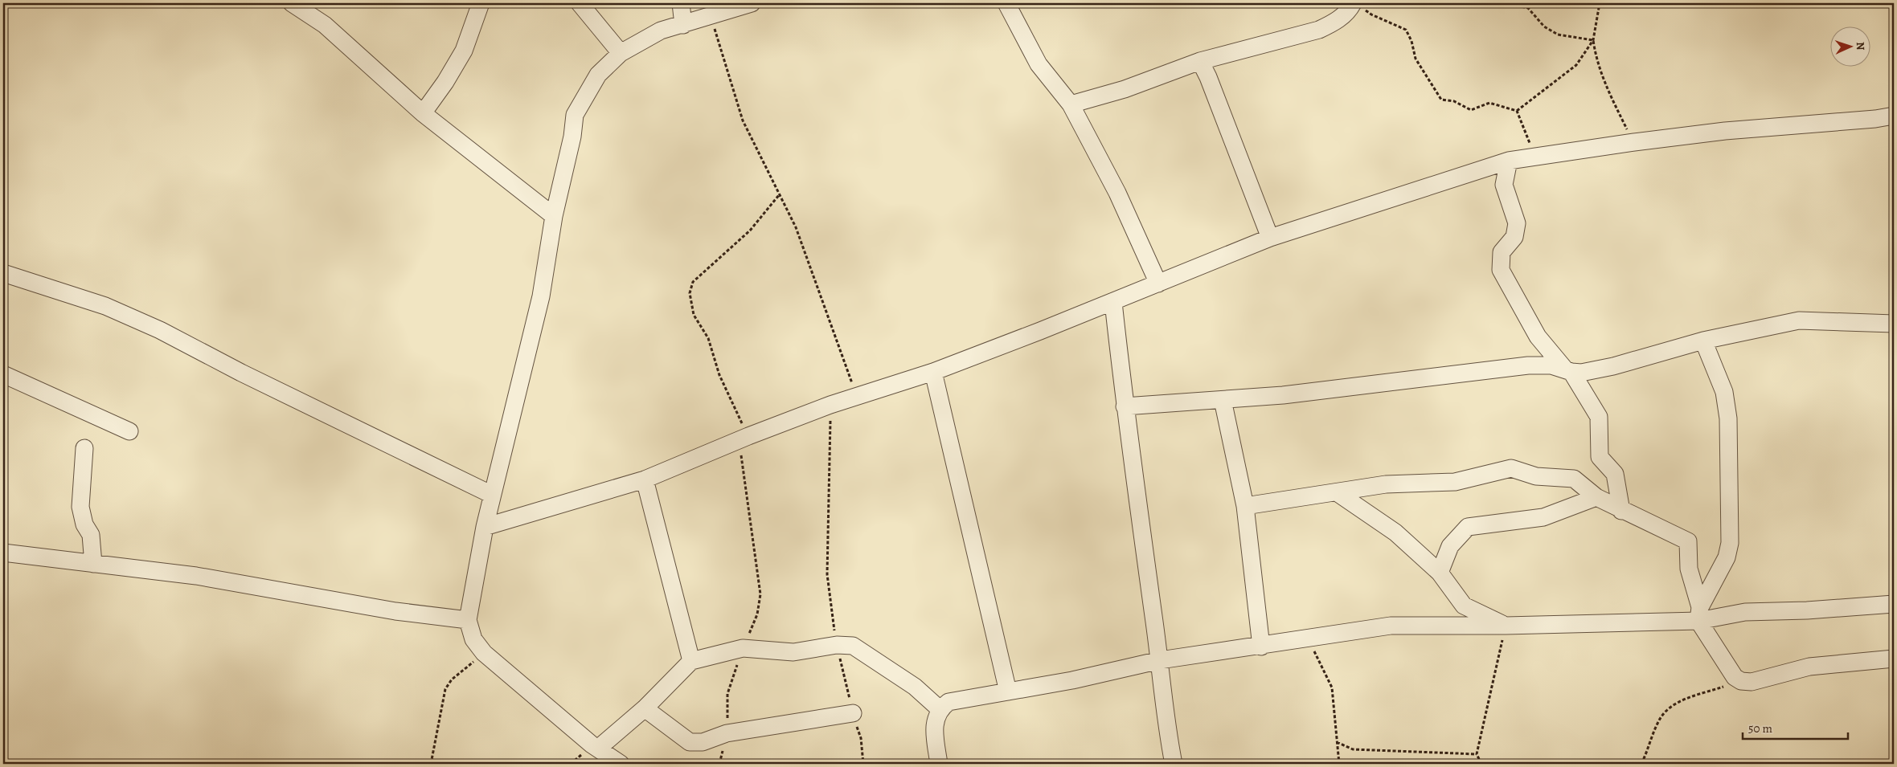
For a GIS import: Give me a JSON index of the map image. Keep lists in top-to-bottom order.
{
  "scale_bar": "50 m",
  "north": "right"
}
